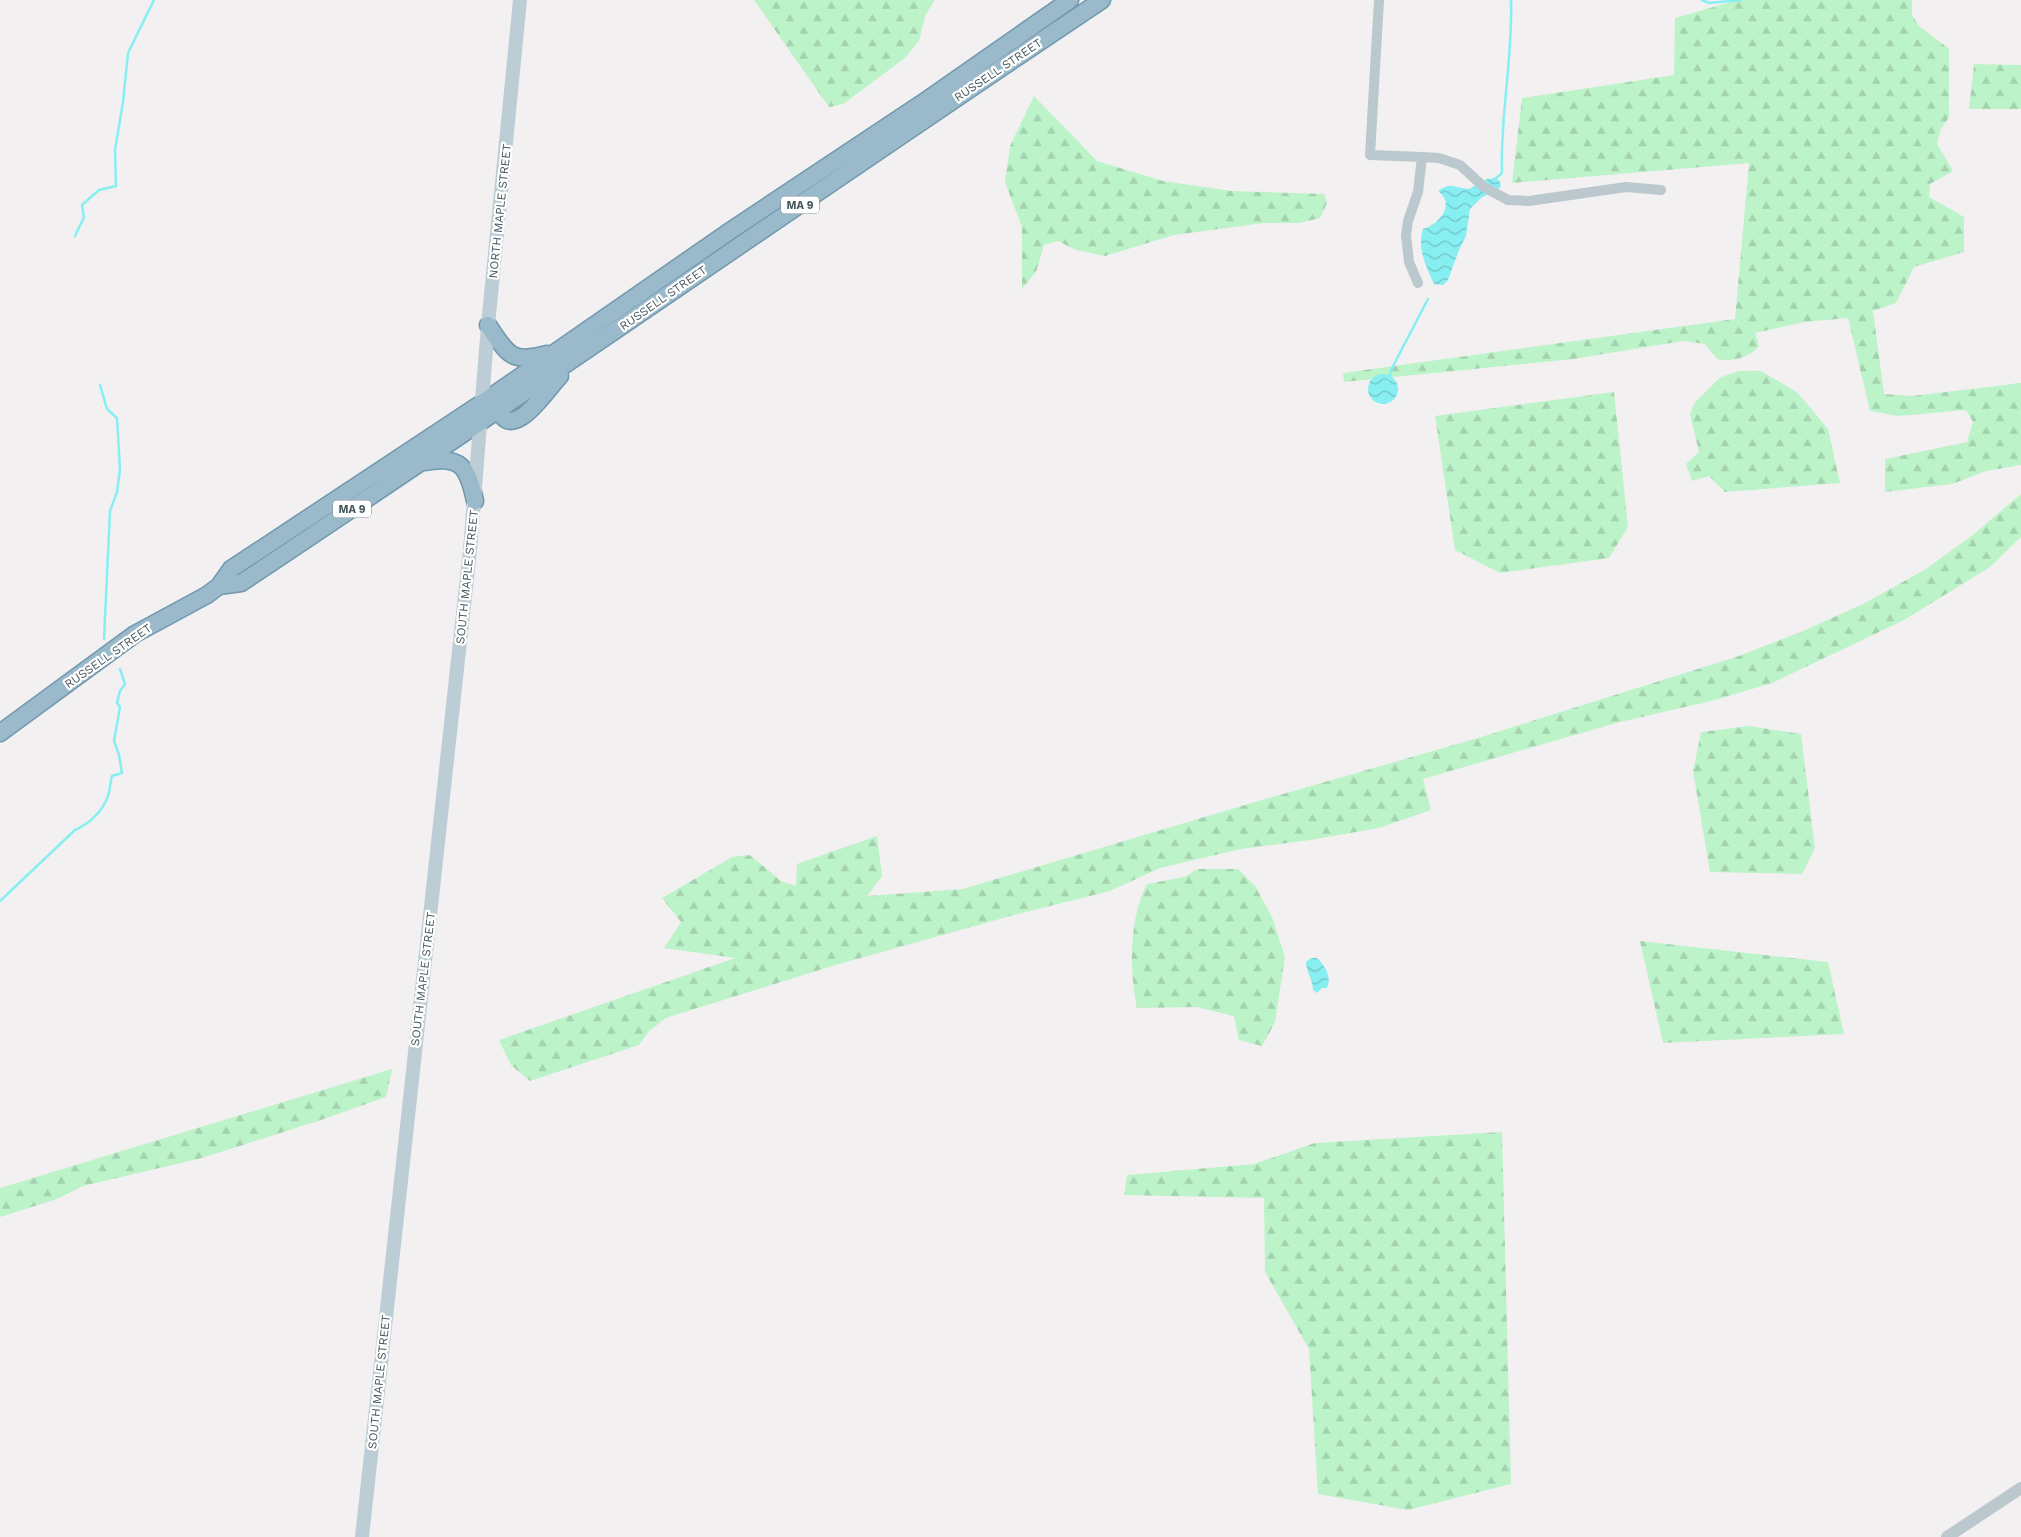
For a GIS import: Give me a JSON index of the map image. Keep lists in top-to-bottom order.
{
  "streets": {
    "highway": ["RUSSELL STREET", "MA 9"],
    "main road": ["NORTH MAPLE STREET", "SOUTH MAPLE STREET"]
  },
  "crossings": [
    ["RUSSELL STREET", "NORTH MAPLE STREET"],
    ["RUSSELL STREET", "SOUTH MAPLE STREET"],
    ["NORTH MAPLE STREET", "SOUTH MAPLE STREET"]
  ]
}
